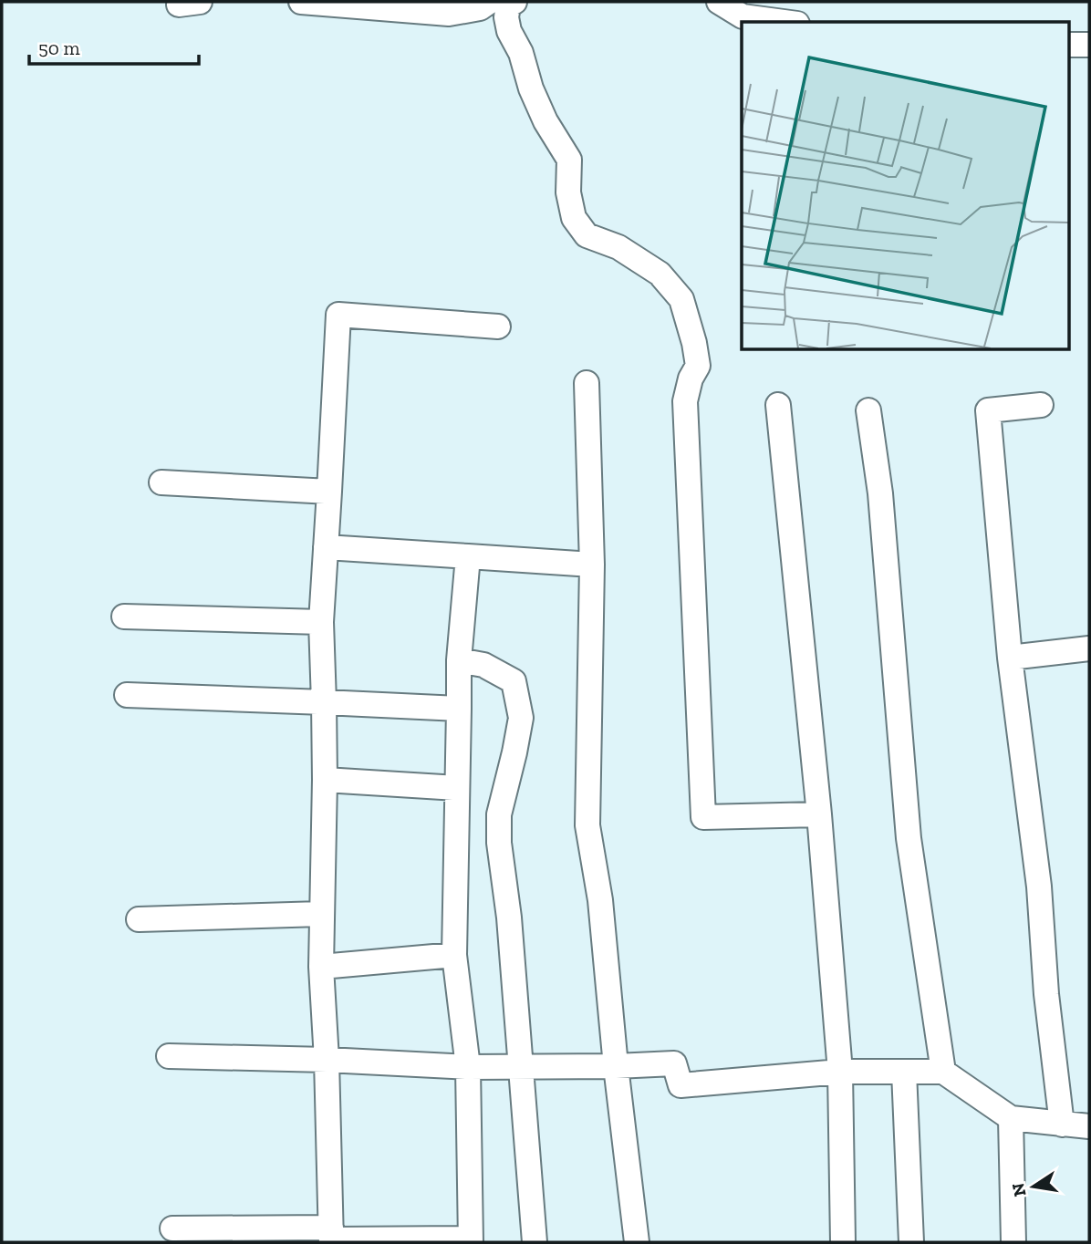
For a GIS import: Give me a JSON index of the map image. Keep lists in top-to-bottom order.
{
  "scale_bar": "50 m",
  "north": "left"
}
